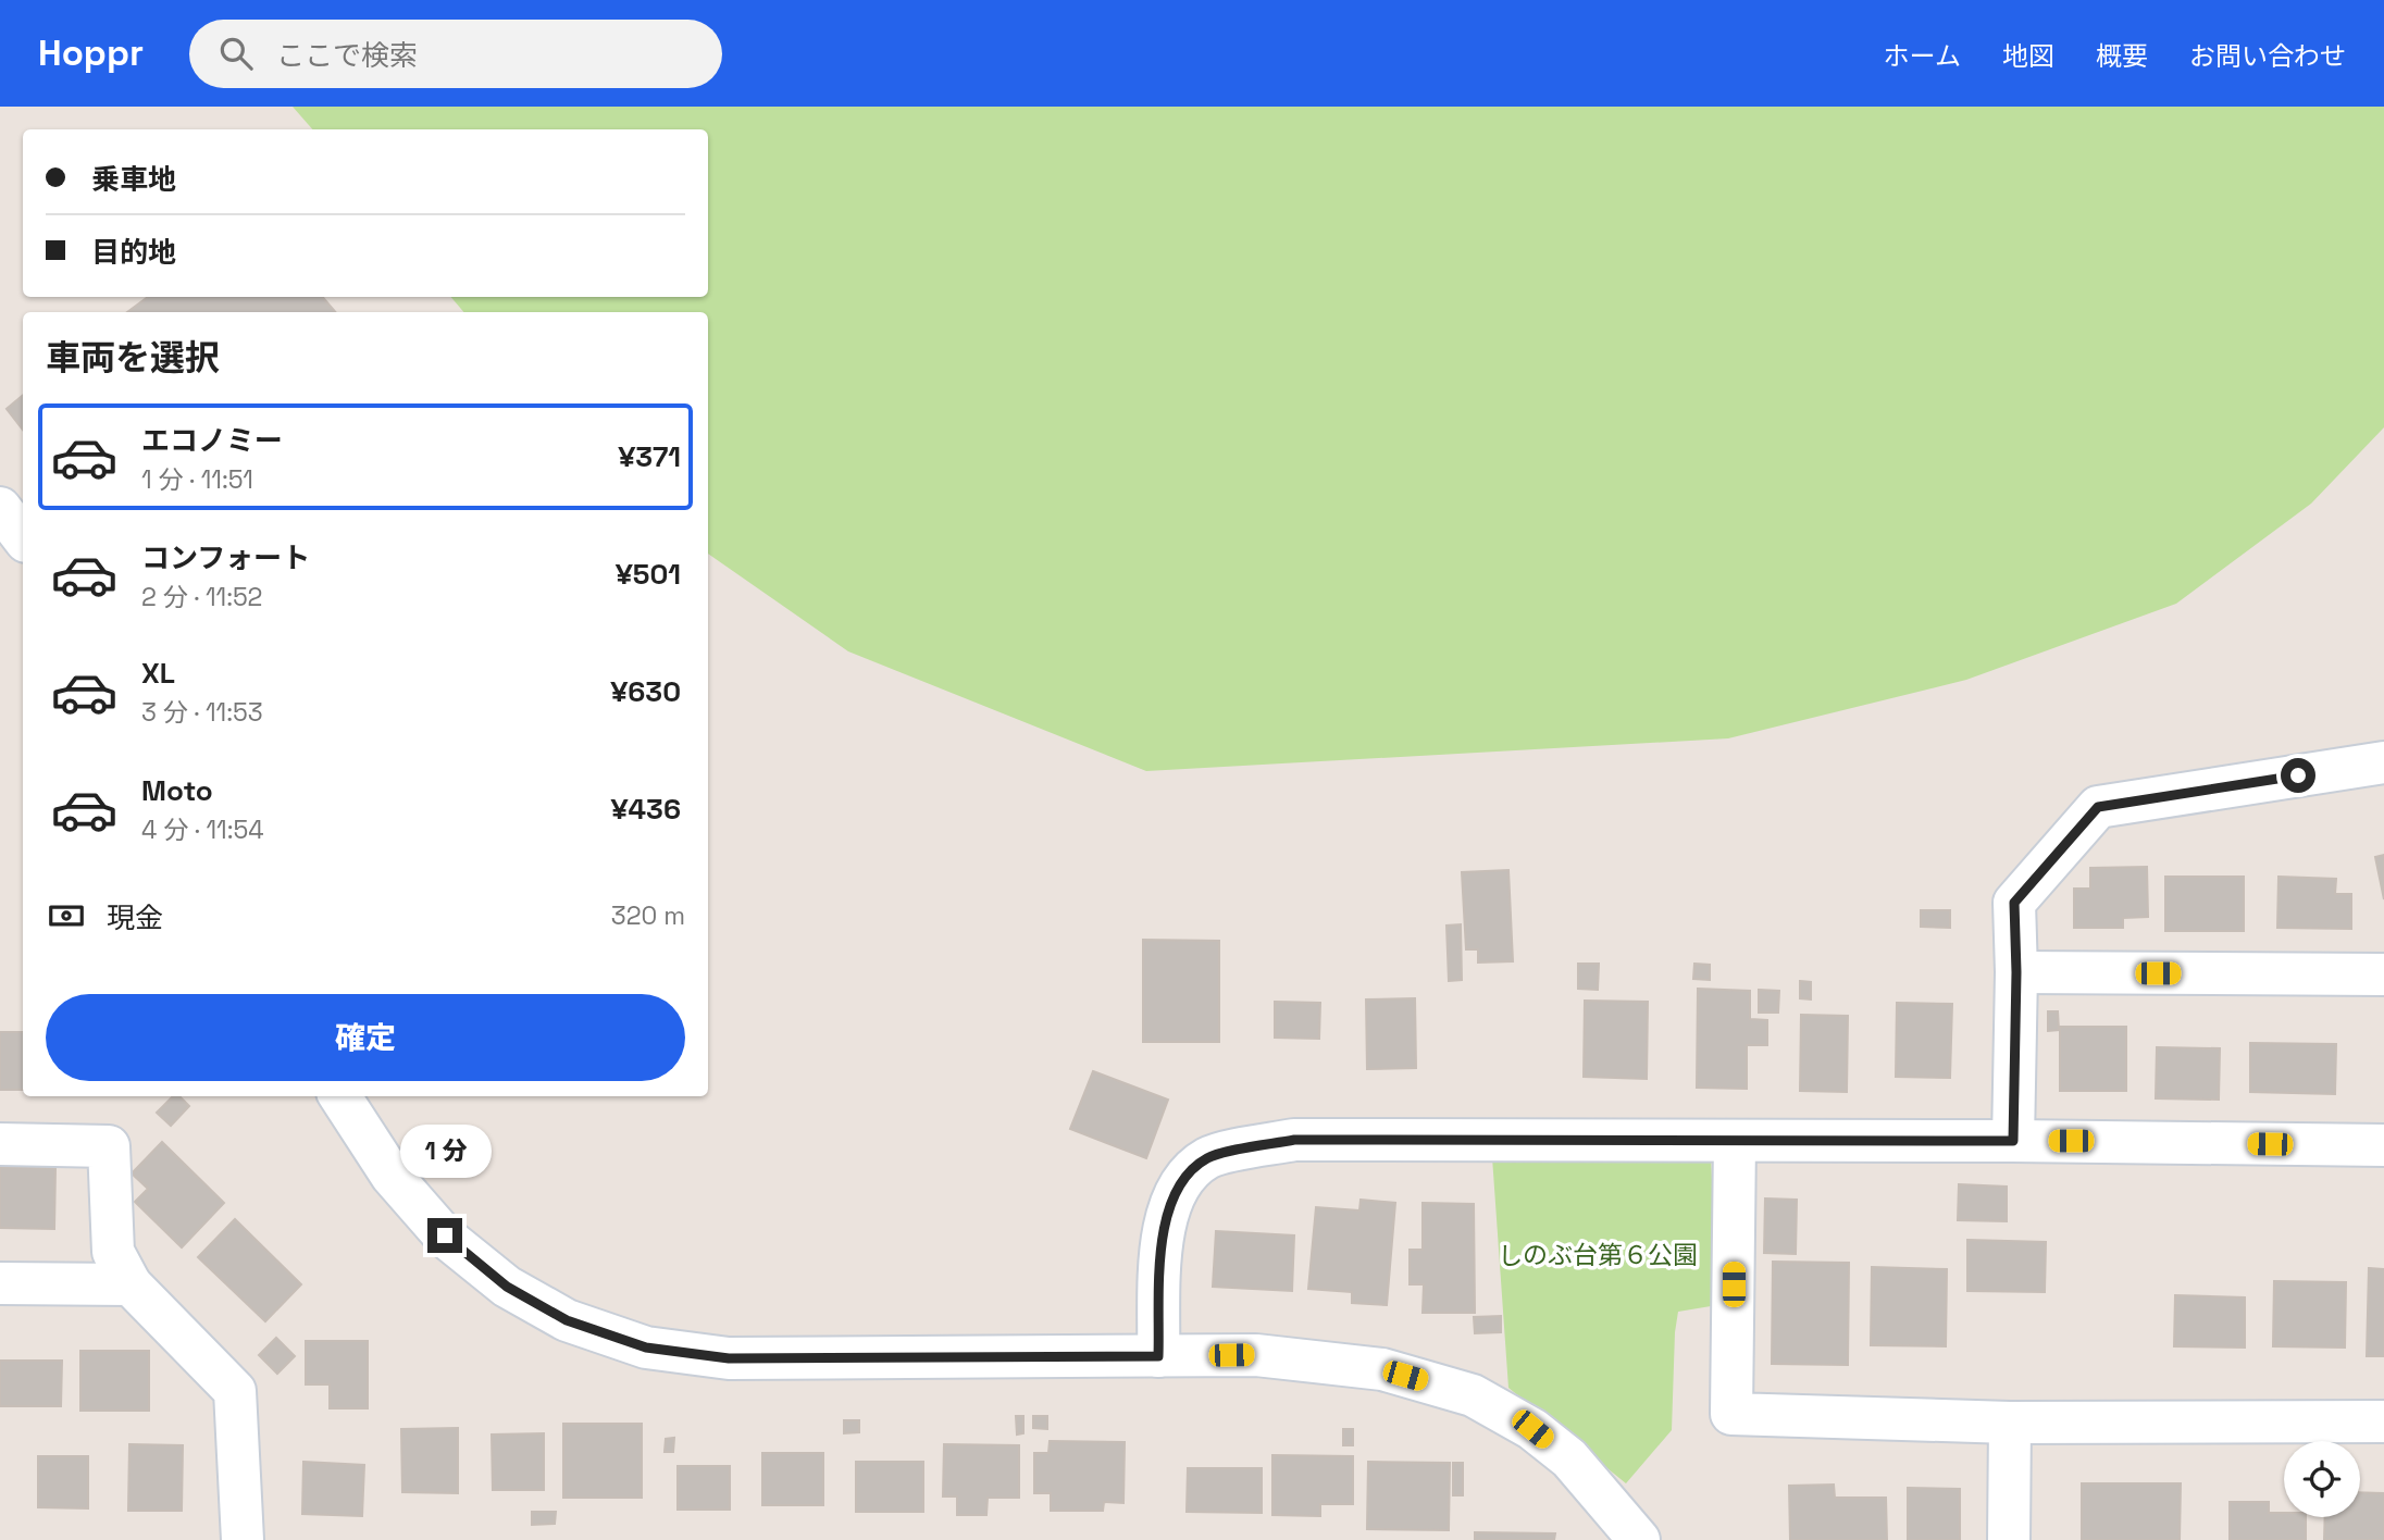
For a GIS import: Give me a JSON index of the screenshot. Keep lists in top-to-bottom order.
{
  "parks": ["しのぶ台第６公園"],
  "page": {
    "header": "Hoppr",
    "search": "ここで検索",
    "nav": [
      "ホーム",
      "地図",
      "概要",
      "お問い合わせ"
    ],
    "banner": ["乗車地", "目的地"],
    "heading": "車両を選択",
    "list": [
      {
        "name": "エコノミー",
        "note": "1 分 · 11:51",
        "value": "¥371"
      },
      {
        "name": "コンフォート",
        "note": "2 分 · 11:52",
        "value": "¥501"
      },
      {
        "name": "XL",
        "note": "3 分 · 11:53",
        "value": "¥630"
      },
      {
        "name": "Moto",
        "note": "4 分 · 11:54",
        "value": "¥436"
      }
    ],
    "pay": ["現金", "320 m"],
    "buttons": "確定",
    "bubble": "1 分"
  }
}
